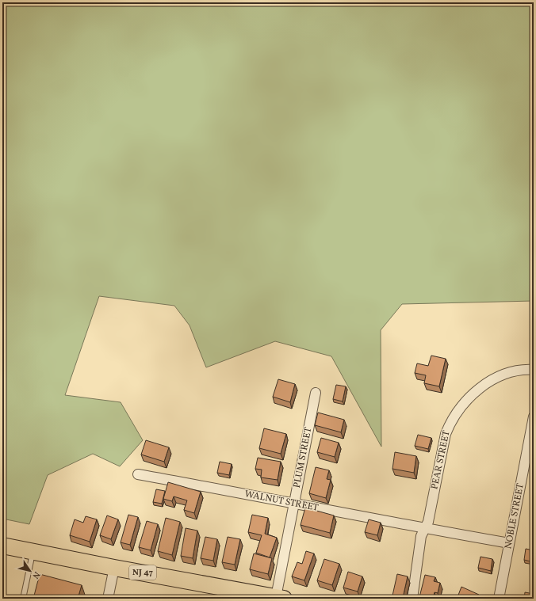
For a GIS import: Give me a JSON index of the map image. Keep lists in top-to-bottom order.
{
  "streets": {
    "main road": ["NJ 47"],
    "street": [
      "PLUM STREET",
      "PEAR STREET",
      "WALNUT STREET",
      "NOBLE STREET"
    ]
  },
  "crossings": [
    ["PLUM STREET", "WALNUT STREET"],
    ["PLUM STREET", "NJ 47"],
    ["PEAR STREET", "WALNUT STREET"],
    ["WALNUT STREET", "NOBLE STREET"]
  ],
  "north": "bottom right"
}
